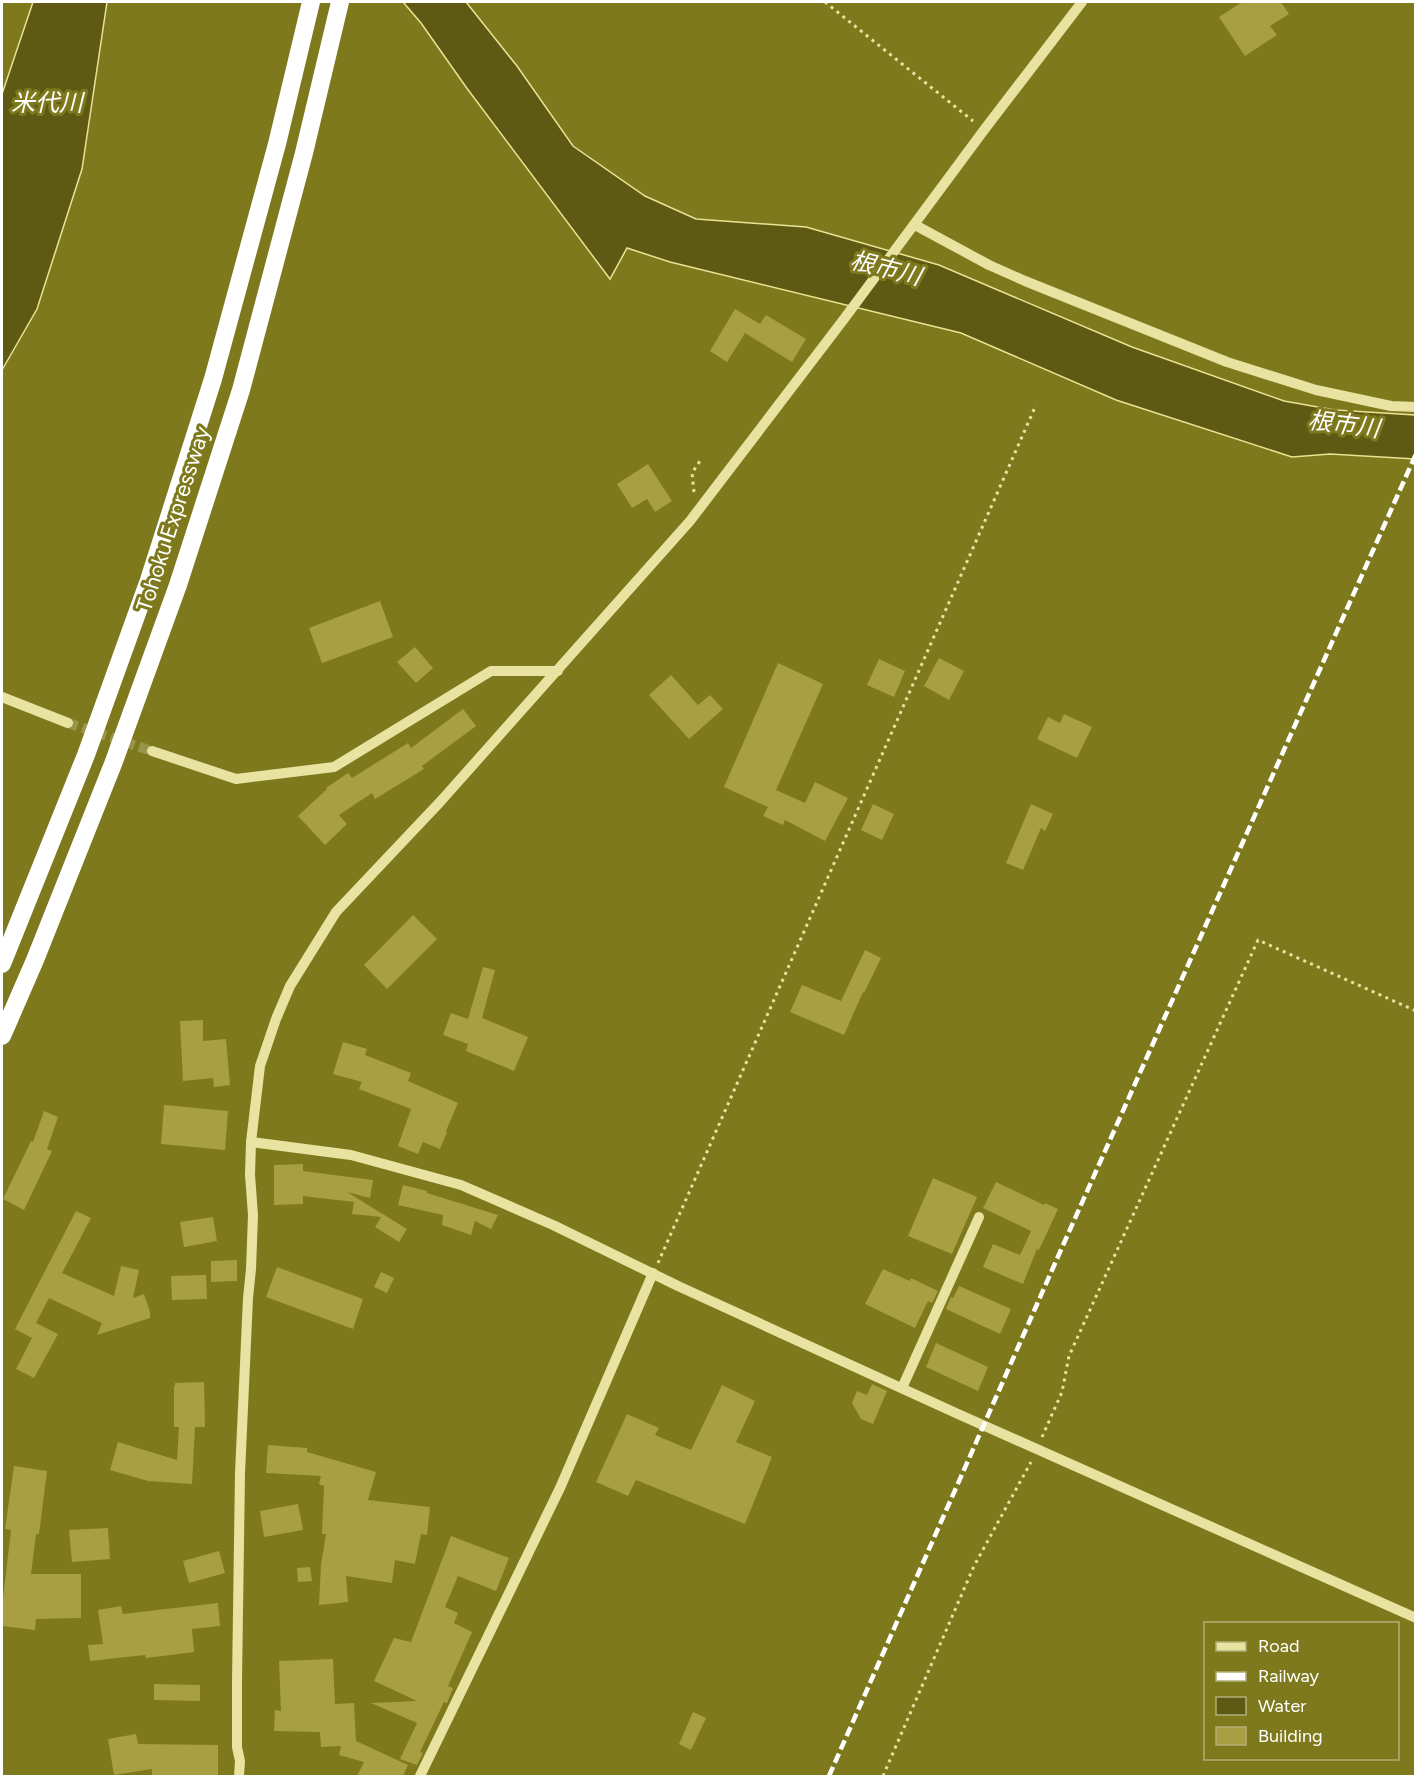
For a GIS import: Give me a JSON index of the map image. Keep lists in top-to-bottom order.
{
  "streets": {
    "highway": ["Tohoku Expressway"]
  },
  "water": ["米代川", "根市川"],
  "legend": [
    "Road",
    "Railway",
    "Water",
    "Building"
  ]
}
